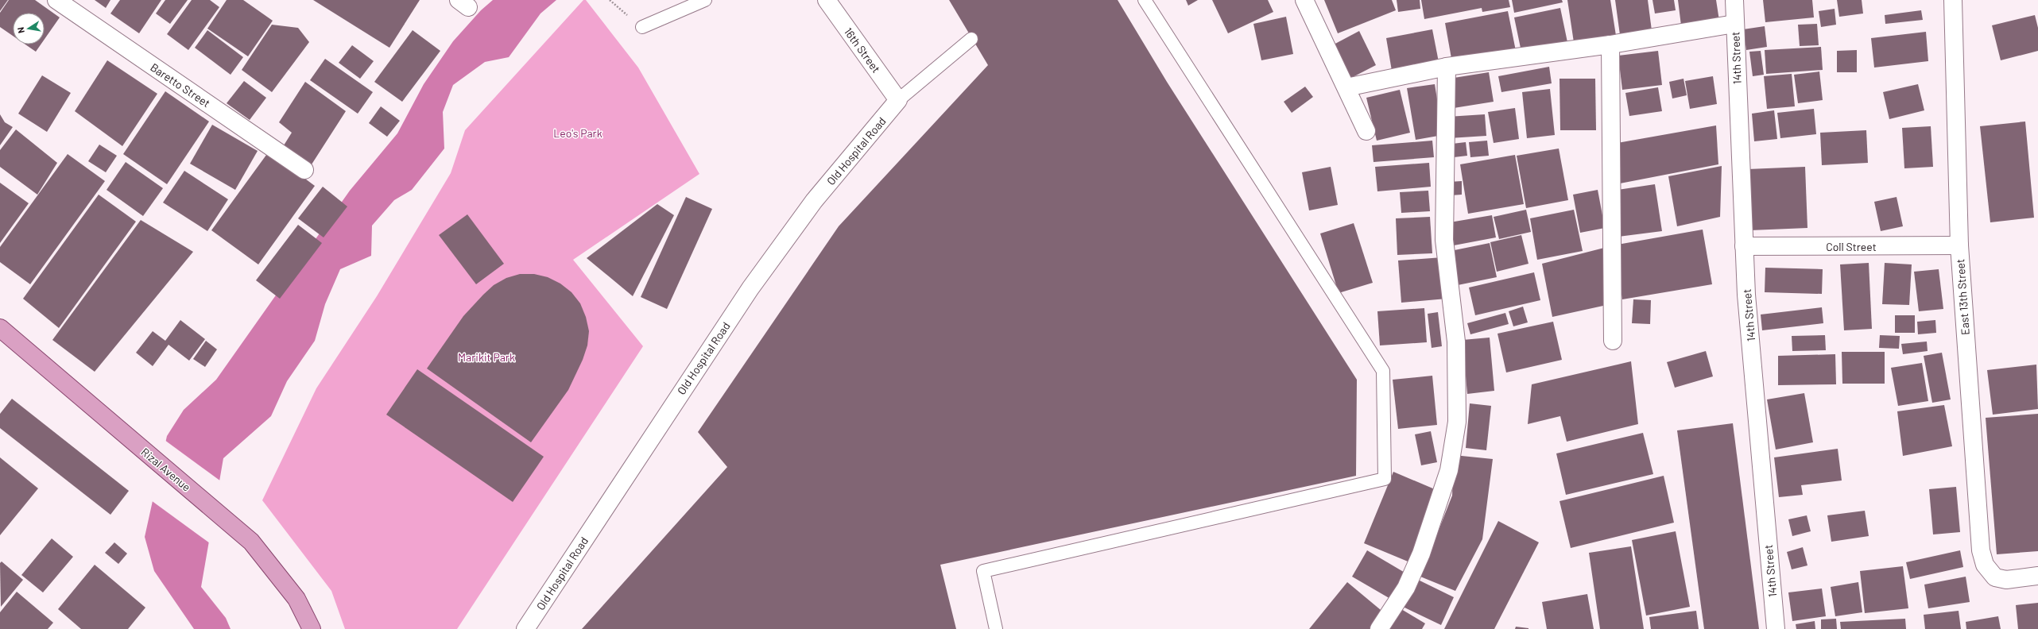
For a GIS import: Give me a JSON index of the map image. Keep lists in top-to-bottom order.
{
  "streets": {
    "main road": ["Rizal Avenue"],
    "street": [
      "16th Street",
      "14th Street",
      "Baretto Street",
      "Old Hospital Road",
      "Coll Street",
      "East 13th Street"
    ]
  },
  "crossings": [
    ["16th Street", "Old Hospital Road"],
    ["14th Street", "Coll Street"],
    ["Coll Street", "East 13th Street"]
  ],
  "parks": ["Leo's Park", "Marikit Park"],
  "north": "left"
}
